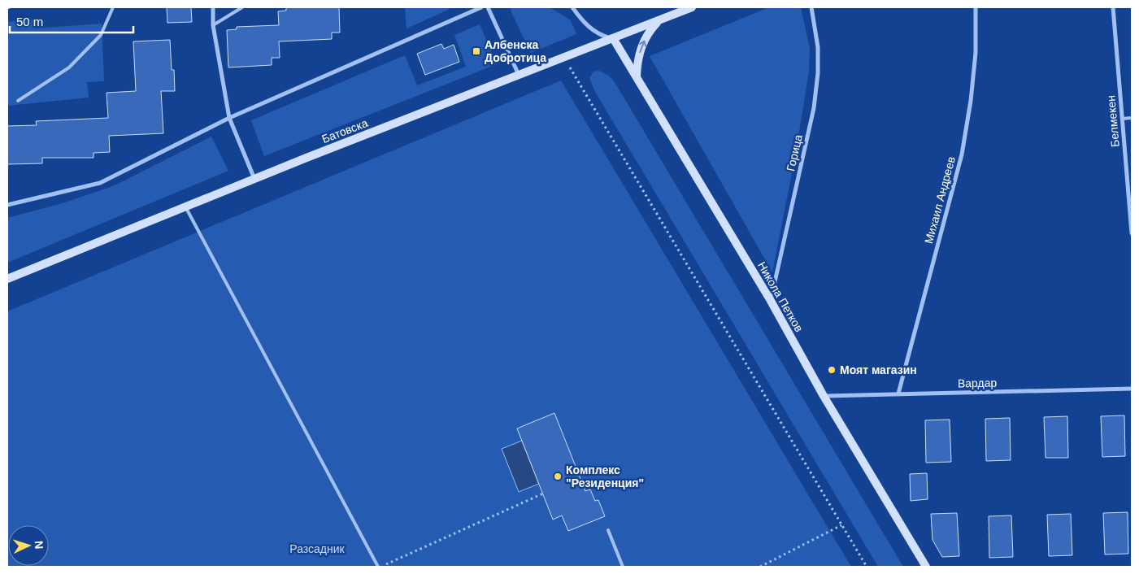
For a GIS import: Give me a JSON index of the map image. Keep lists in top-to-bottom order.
{
  "streets": {
    "street": [
      "Белмекен",
      "Батовска",
      "Горица",
      "Михаил Андреев",
      "Никола Петков",
      "Вардар"
    ]
  },
  "crossings": [
    ["Батовска", "Никола Петков"],
    ["Горица", "Никола Петков"],
    ["Михаил Андреев", "Вардар"],
    ["Никола Петков", "Вардар"]
  ],
  "parks": ["Разсадник"],
  "places": {
    "transit": ["Албенска Добротица"],
    "other": ["Моят магазин", "Комплекс \"Резиденция\""]
  },
  "scale_bar": "50 m",
  "north": "right"
}
